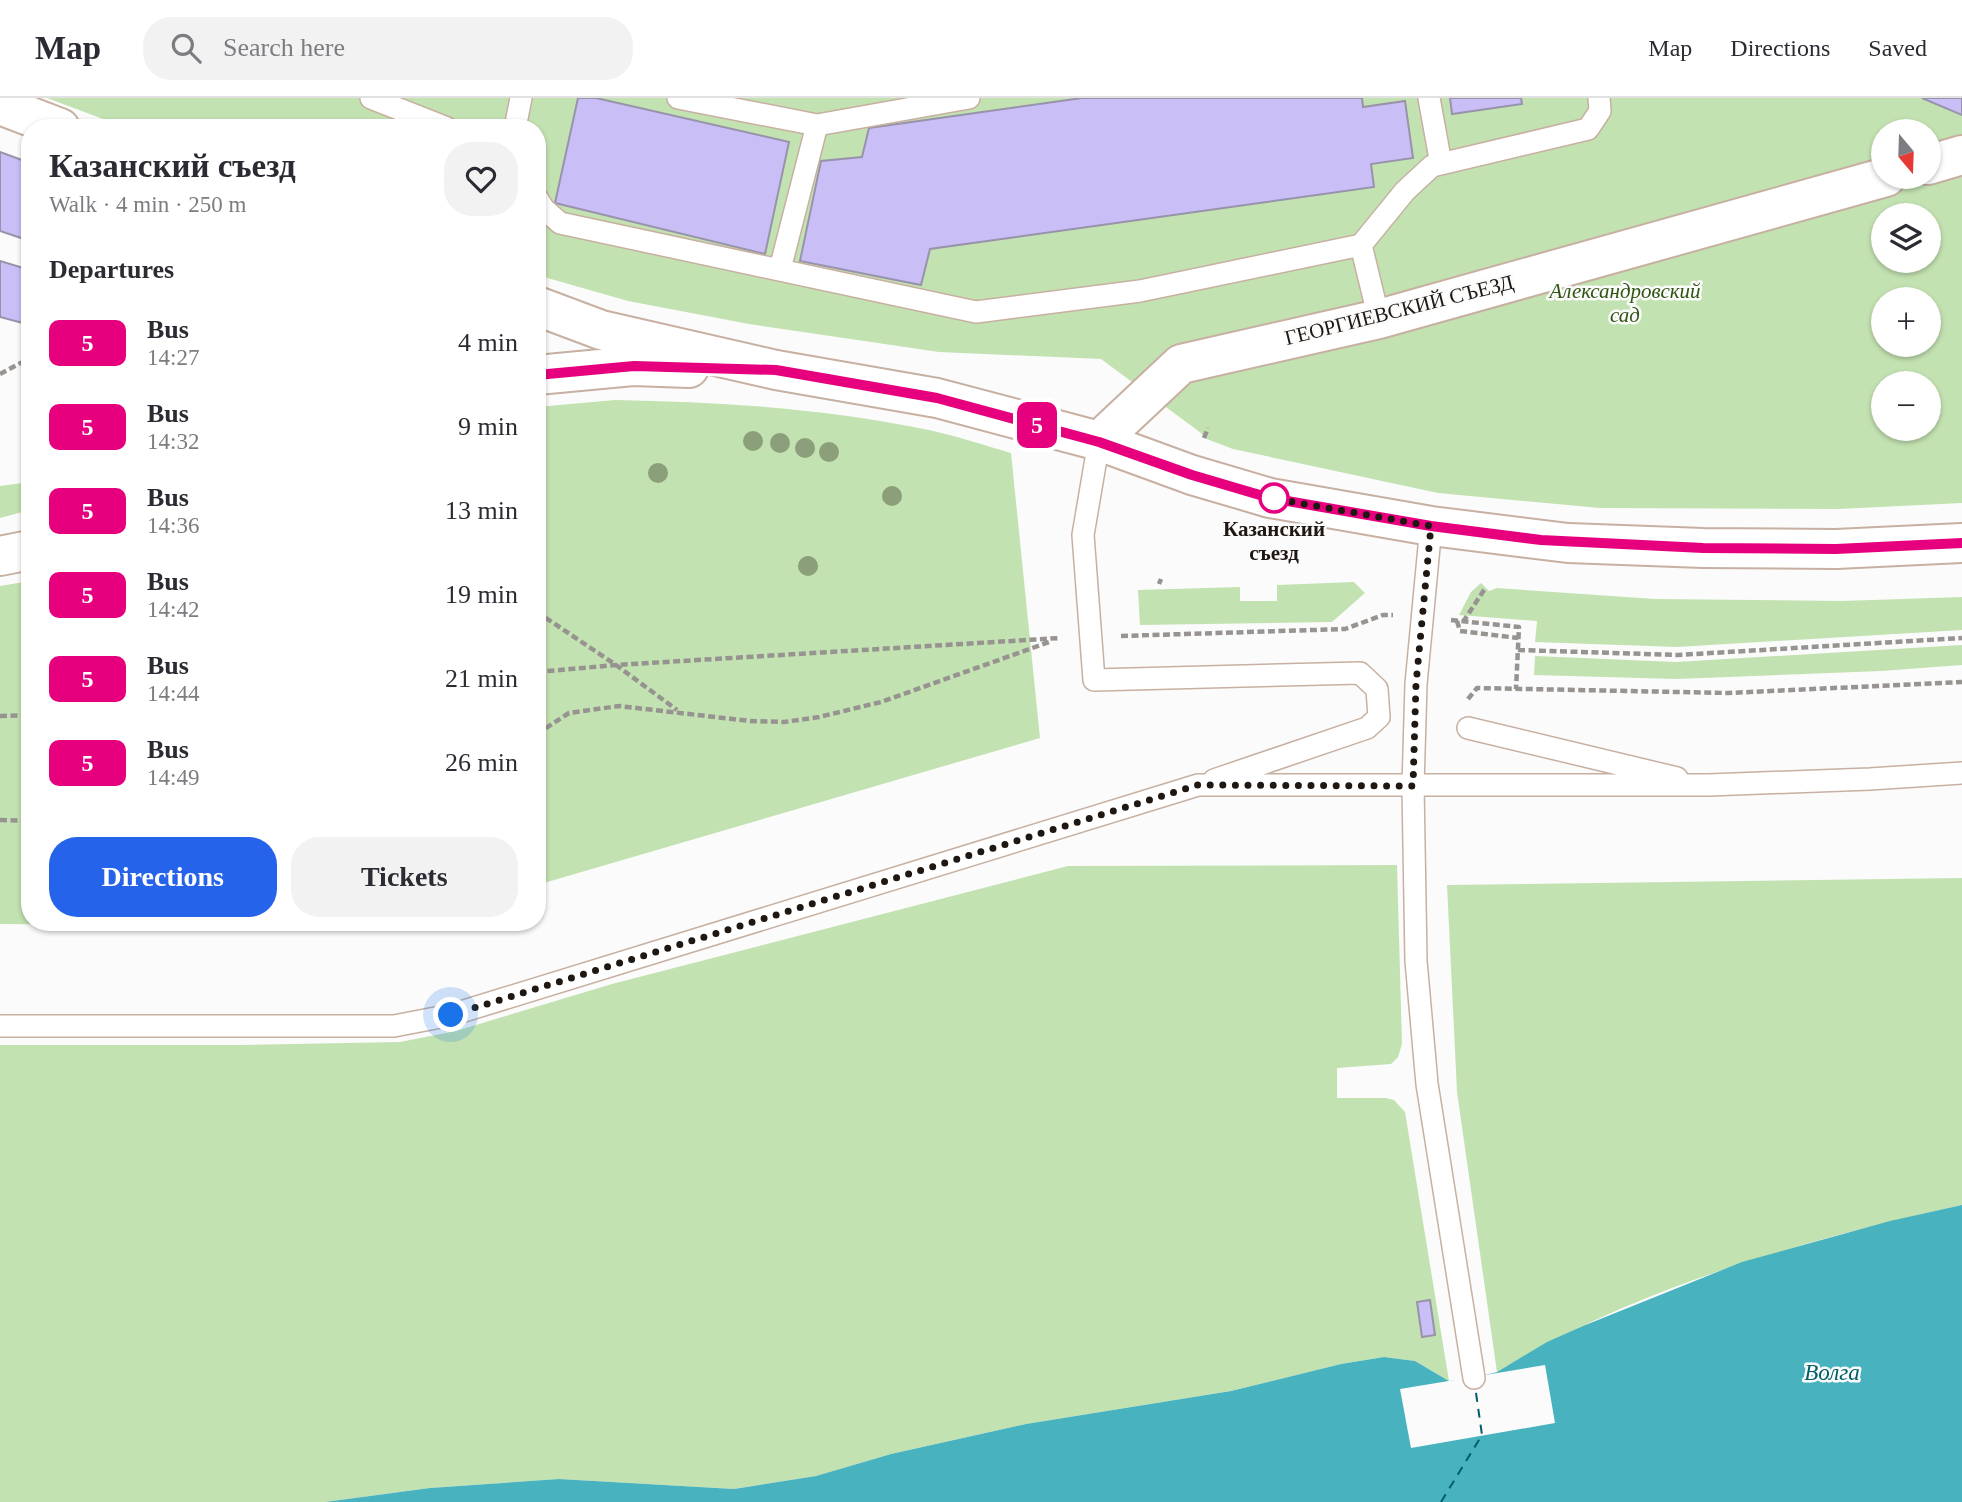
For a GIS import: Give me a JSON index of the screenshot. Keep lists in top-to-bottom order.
{
  "streets": {
    "main road": ["ГЕОРГИЕВСКИЙ СЪЕЗД"]
  },
  "water": ["Волга"],
  "parks": ["Александровский сад"],
  "places": ["Казанский съезд"],
  "lines": ["bus line 5"],
  "north": "bottom",
  "page": {
    "header": "Map",
    "search": "Search here",
    "nav": ["Map", "Directions", "Saved"],
    "on_map": "5",
    "map_buttons": ["+", "−"],
    "heading": [
      ["Казанский съезд", "Walk · 4 min · 250 m"],
      "Departures"
    ],
    "list": [
      {
        "mark": "5",
        "name": "Bus",
        "note": "14:27",
        "value": "4 min"
      },
      {
        "mark": "5",
        "name": "Bus",
        "note": "14:32",
        "value": "9 min"
      },
      {
        "mark": "5",
        "name": "Bus",
        "note": "14:36",
        "value": "13 min"
      },
      {
        "mark": "5",
        "name": "Bus",
        "note": "14:42",
        "value": "19 min"
      },
      {
        "mark": "5",
        "name": "Bus",
        "note": "14:44",
        "value": "21 min"
      },
      {
        "mark": "5",
        "name": "Bus",
        "note": "14:49",
        "value": "26 min"
      }
    ],
    "buttons": ["Directions", "Tickets"]
  }
}
